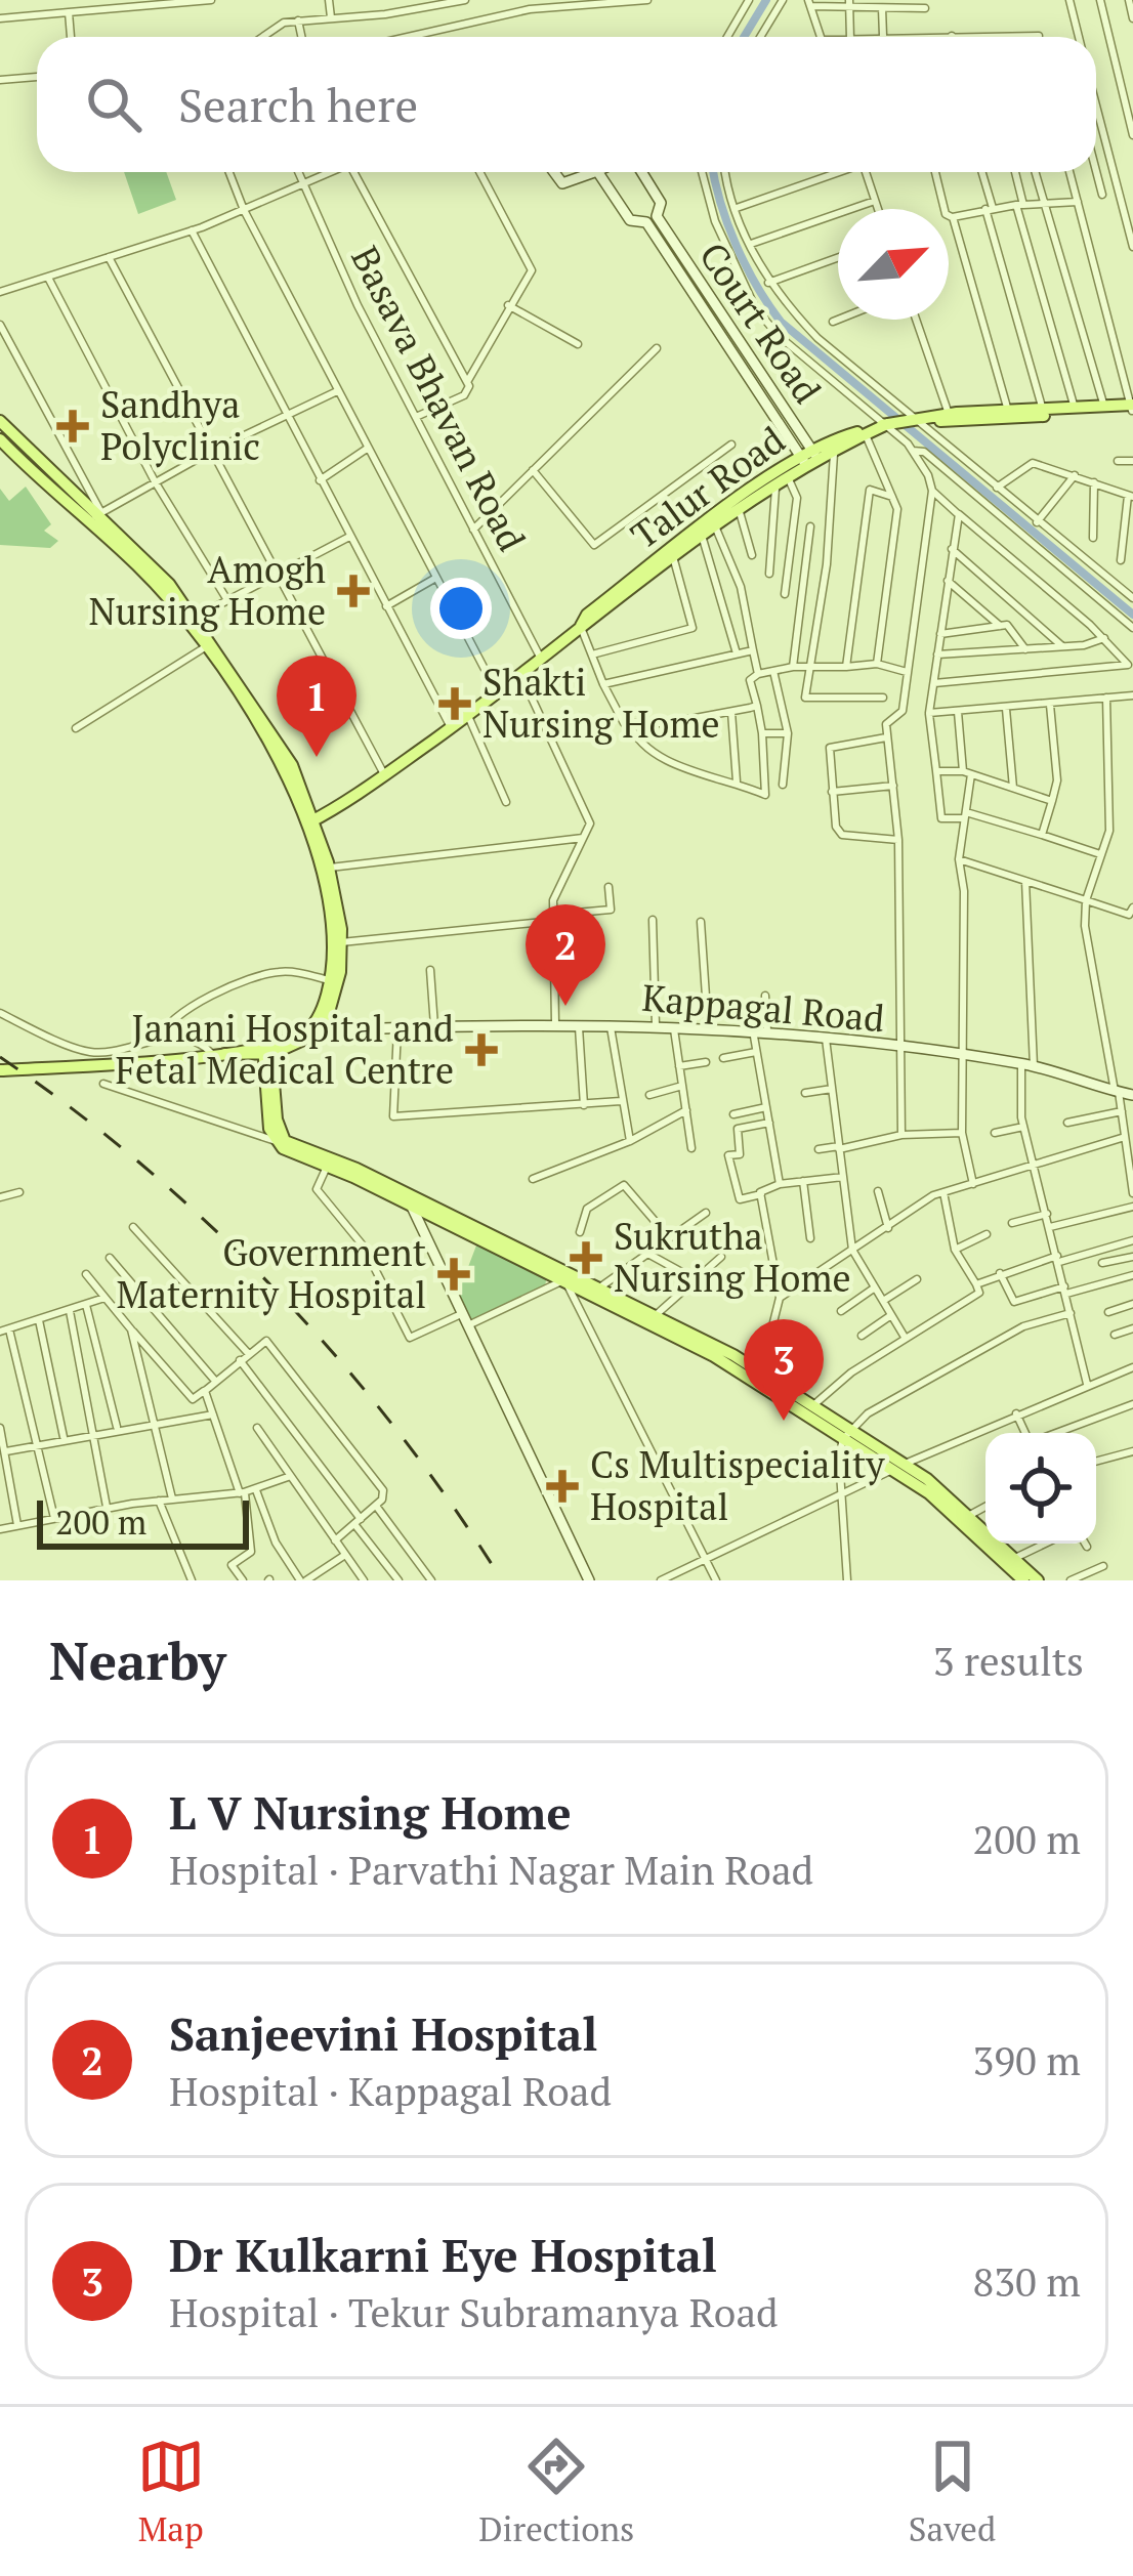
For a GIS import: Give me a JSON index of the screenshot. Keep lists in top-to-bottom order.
{
  "streets": {
    "main road": ["Talur Road"],
    "street": ["Court Road", "Basava Bhavan Road", "Kappagal Road"]
  },
  "crossings": [
    ["Court Road", "Talur Road"],
    ["Basava Bhavan Road", "Talur Road"]
  ],
  "places": {
    "health": [
      "Sandhya Polyclinic",
      "Amogh Nursing Home",
      "Shakti Nursing Home",
      "Janani Hospital and Fetal Medical Centre",
      "Sukrutha Nursing Home",
      "Government Maternity Hospital",
      "Cs Multispeciality Hospital"
    ]
  },
  "scale_bar": "200 m",
  "north": "top right",
  "page": {
    "search": "Search here",
    "pins": ["1", "2", "3"],
    "scale": "200 m",
    "heading": ["Nearby", "3 results"],
    "list": [
      {
        "mark": "1",
        "name": "L V Nursing Home",
        "note": "Hospital · Parvathi Nagar Main Road",
        "value": "200 m"
      },
      {
        "mark": "2",
        "name": "Sanjeevini Hospital",
        "note": "Hospital · Kappagal Road",
        "value": "390 m"
      },
      {
        "mark": "3",
        "name": "Dr Kulkarni Eye Hospital",
        "note": "Hospital · Tekur Subramanya Road",
        "value": "830 m"
      }
    ],
    "nav": ["Map", "Directions", "Saved"]
  }
}
